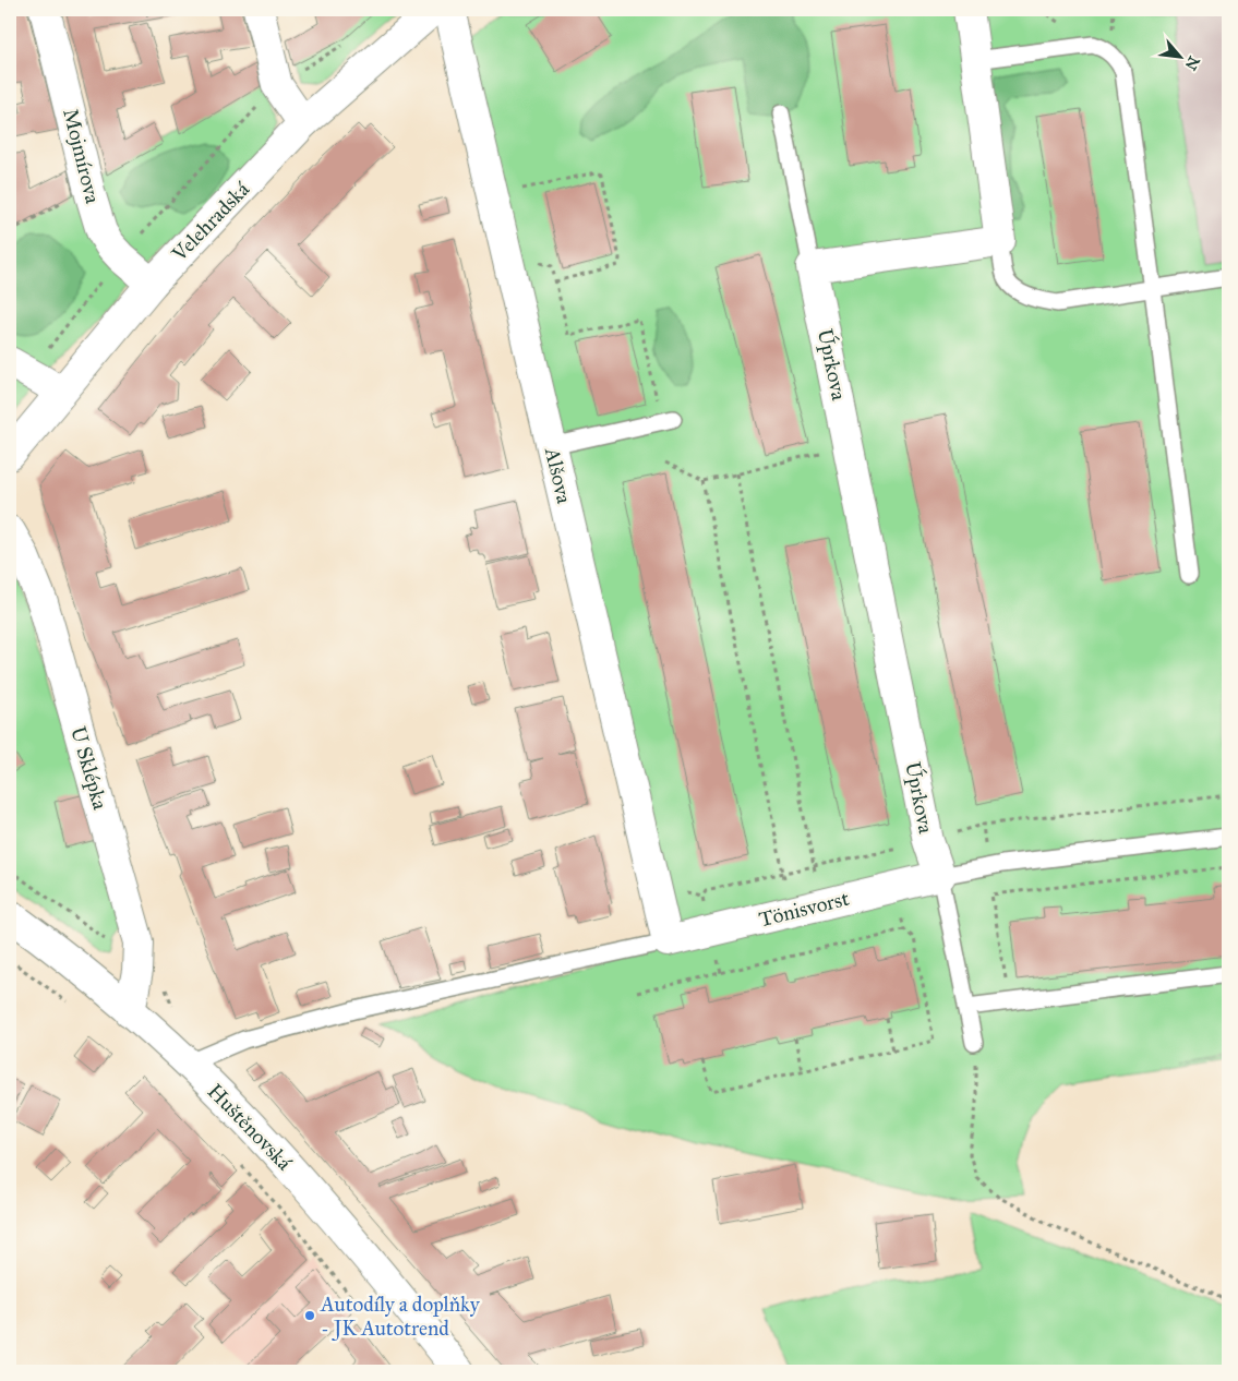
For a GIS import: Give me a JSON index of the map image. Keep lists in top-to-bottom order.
{
  "streets": {
    "street": [
      "Mojmírova",
      "Velehradská",
      "Úprkova",
      "Alšova",
      "U Sklépka",
      "Tönisvorst",
      "Huštěnovská"
    ]
  },
  "crossings": [
    ["Mojmírova", "Velehradská"],
    ["Úprkova", "Tönisvorst"],
    ["Alšova", "Tönisvorst"],
    ["U Sklépka", "Huštěnovská"]
  ],
  "places": ["Autodíly a doplňky - JK Autotrend"],
  "north": "bottom right"
}
